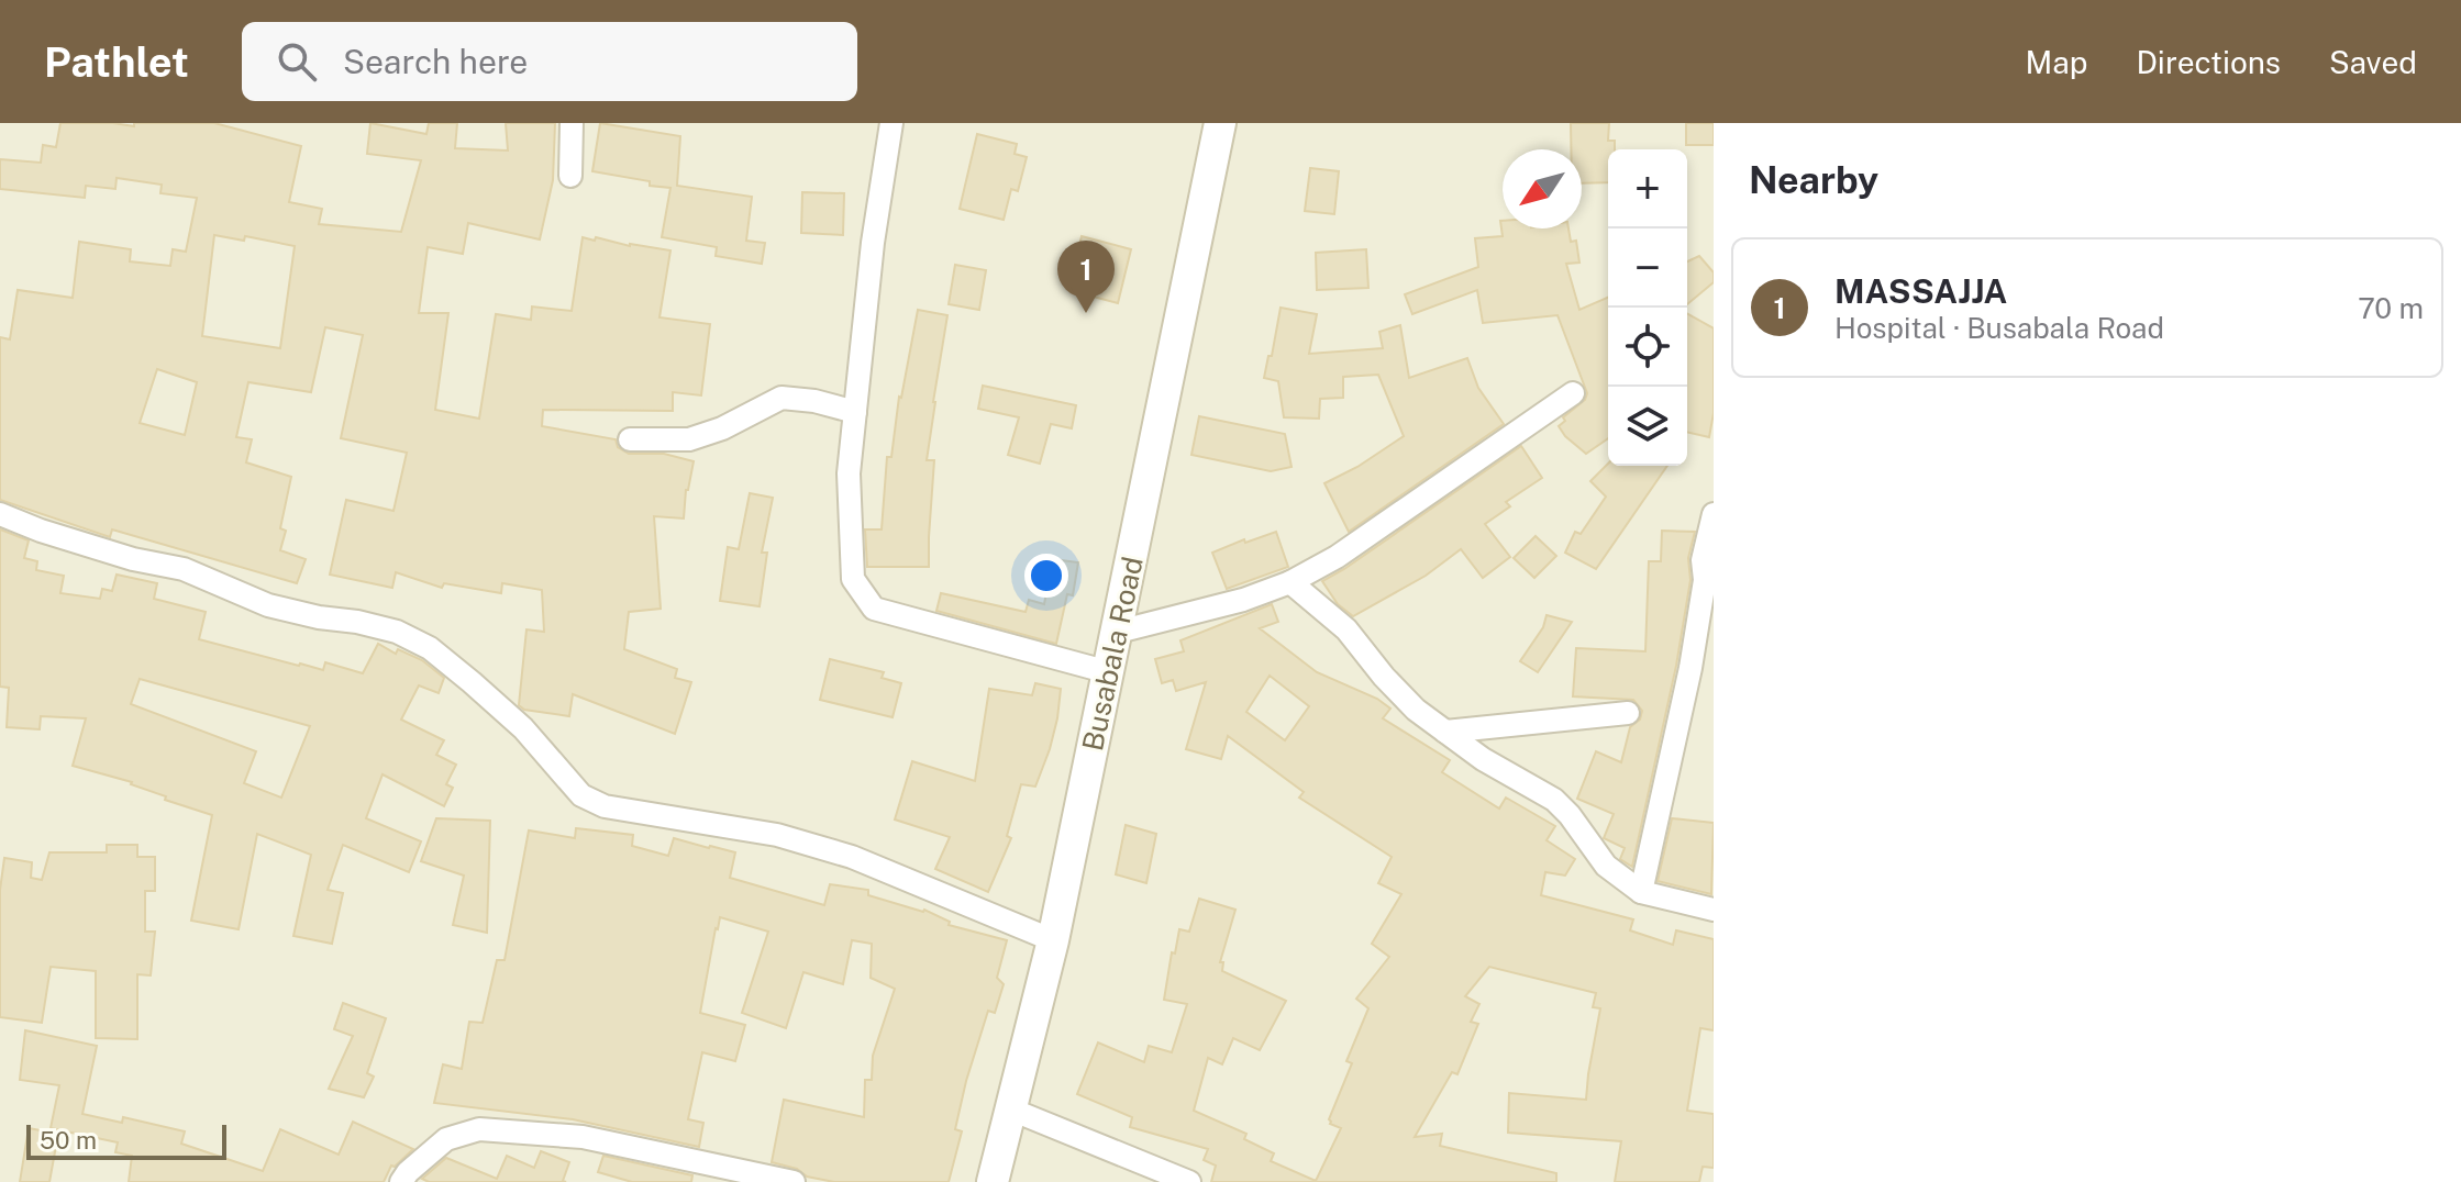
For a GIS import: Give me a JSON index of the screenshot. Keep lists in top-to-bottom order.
{
  "streets": {
    "street": ["Busabala Road"]
  },
  "scale_bar": "50 m",
  "north": "bottom left",
  "page": {
    "header": "Pathlet",
    "search": "Search here",
    "nav": ["Map", "Directions", "Saved"],
    "heading": "Nearby",
    "map_buttons": ["+", "−"],
    "list": [
      {
        "mark": "1",
        "name": "MASSAJJA",
        "note": "Hospital · Busabala Road",
        "value": "70 m"
      }
    ],
    "pins": "1",
    "scale": "50 m"
  }
}
